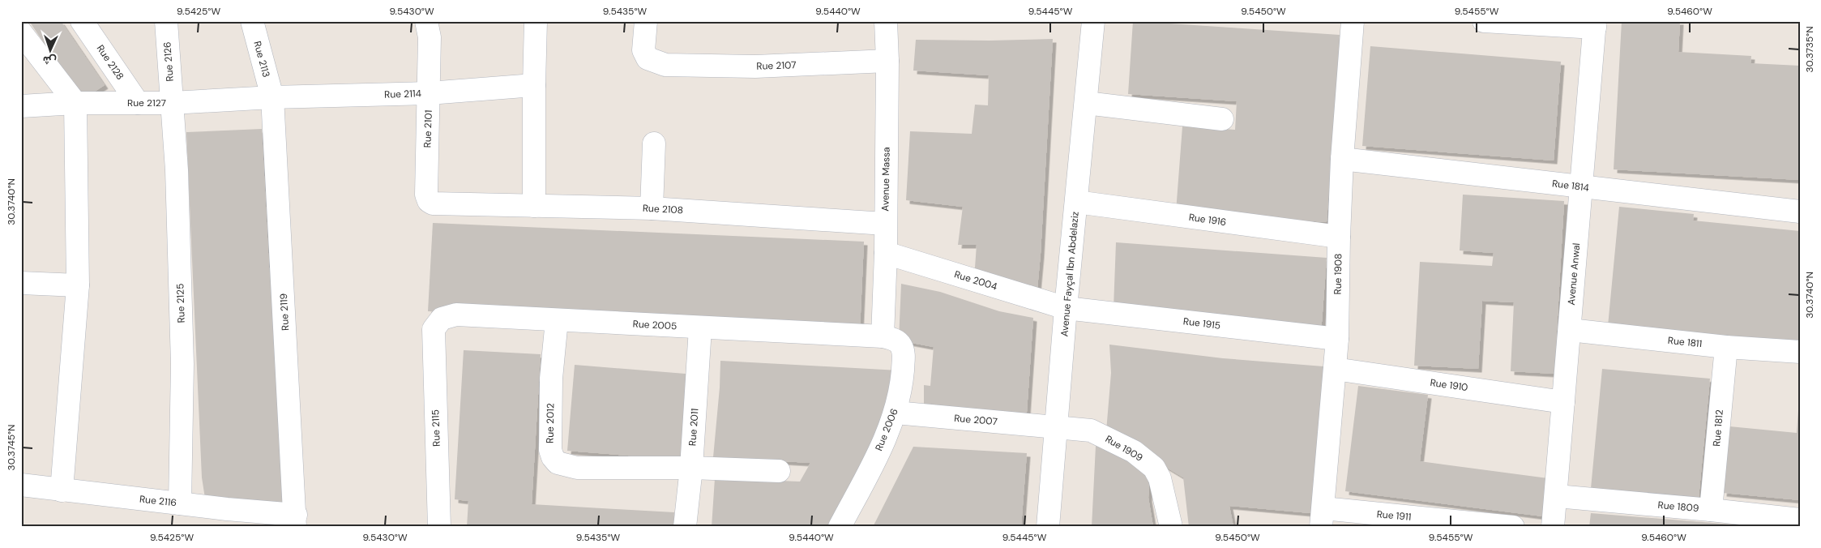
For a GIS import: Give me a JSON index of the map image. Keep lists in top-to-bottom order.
{
  "streets": {
    "street": [
      "Rue 2113",
      "Rue 2126",
      "Rue 2128",
      "Rue 2107",
      "Rue 2114",
      "Rue 2127",
      "Rue 2101",
      "Avenue Massa",
      "Rue 1814",
      "Rue 2108",
      "Rue 1916",
      "Avenue Fayçal Ibn Abdelaziz",
      "Rue 1908",
      "Avenue Anwal",
      "Rue 2004",
      "Rue 2125",
      "Rue 2119",
      "Rue 1915",
      "Rue 2005",
      "Rue 1811",
      "Rue 1910",
      "Rue 2007",
      "Rue 2012",
      "Rue 2011",
      "Rue 2115",
      "Rue 1812",
      "Rue 2006",
      "Rue 1909",
      "Rue 2116",
      "Rue 1809",
      "Rue 1911"
    ]
  },
  "crossings": [
    ["Rue 2113", "Rue 2114"],
    ["Rue 2113", "Rue 2127"],
    ["Rue 2113", "Rue 2119"],
    ["Rue 2126", "Rue 2127"],
    ["Rue 2126", "Rue 2125"],
    ["Rue 2128", "Rue 2127"],
    ["Rue 2107", "Avenue Massa"],
    ["Rue 2114", "Rue 2127"],
    ["Rue 2114", "Rue 2101"],
    ["Rue 2114", "Rue 2119"],
    ["Rue 2127", "Rue 2125"],
    ["Rue 2127", "Rue 2119"],
    ["Rue 2101", "Rue 2108"],
    ["Avenue Massa", "Rue 2108"],
    ["Avenue Massa", "Rue 2004"],
    ["Avenue Massa", "Rue 2005"],
    ["Avenue Massa", "Rue 2006"],
    ["Rue 1814", "Rue 1908"],
    ["Rue 1814", "Avenue Anwal"],
    ["Rue 1916", "Avenue Fayçal Ibn Abdelaziz"],
    ["Rue 1916", "Rue 1908"],
    ["Avenue Fayçal Ibn Abdelaziz", "Rue 2004"],
    ["Avenue Fayçal Ibn Abdelaziz", "Rue 1915"],
    ["Avenue Fayçal Ibn Abdelaziz", "Rue 2007"],
    ["Avenue Fayçal Ibn Abdelaziz", "Rue 1909"],
    ["Rue 1908", "Rue 1915"],
    ["Rue 1908", "Rue 1910"],
    ["Rue 1908", "Rue 1911"],
    ["Avenue Anwal", "Rue 1811"],
    ["Avenue Anwal", "Rue 1910"],
    ["Avenue Anwal", "Rue 1809"],
    ["Rue 2004", "Rue 1915"],
    ["Rue 2125", "Rue 2116"],
    ["Rue 2119", "Rue 2116"],
    ["Rue 2005", "Rue 2012"],
    ["Rue 2005", "Rue 2011"],
    ["Rue 2005", "Rue 2115"],
    ["Rue 2005", "Rue 2006"],
    ["Rue 1811", "Rue 1812"],
    ["Rue 2007", "Rue 2006"],
    ["Rue 2007", "Rue 1909"],
    ["Rue 2012", "Rue 2011"],
    ["Rue 1812", "Rue 1809"]
  ],
  "north": "bottom",
  "coordinates": [
    "9.5425°W",
    "9.5430°W",
    "9.5435°W",
    "9.5440°W",
    "9.5445°W",
    "9.5450°W",
    "9.5455°W",
    "9.5460°W",
    "30.3735°N",
    "30.3740°N",
    "30.3745°N"
  ]
}
